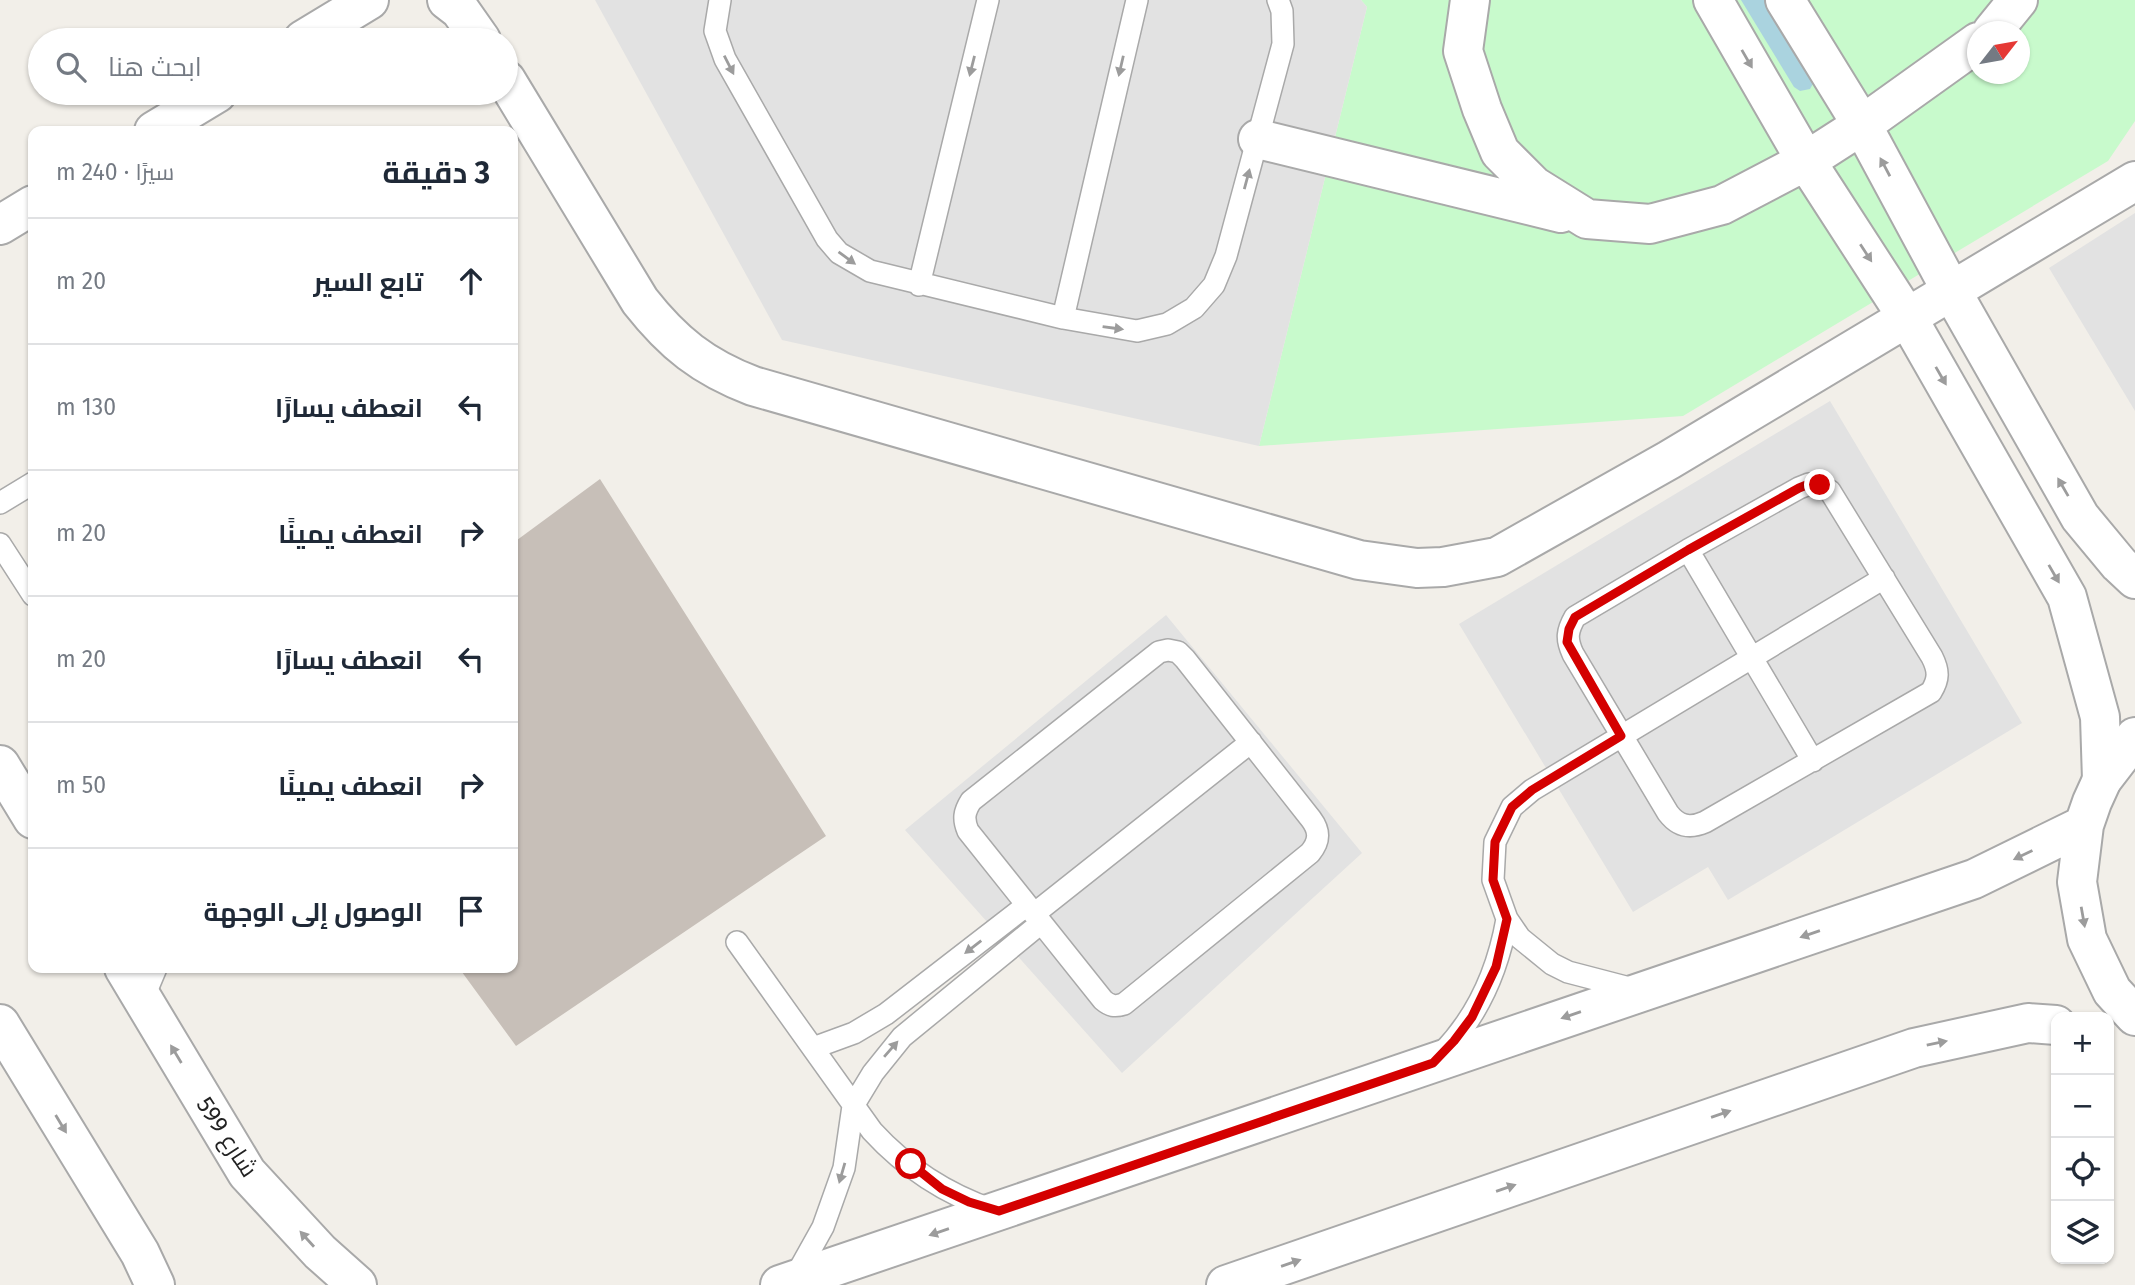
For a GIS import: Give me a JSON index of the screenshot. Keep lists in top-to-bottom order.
{
  "streets": {
    "street": ["شارع 599"]
  },
  "north": "top right",
  "page": {
    "search": "ابحث هنا",
    "heading": ["3 دقيقة", "سيرًا · 240 m"],
    "list": [
      ["تابع السير", "20 m"],
      ["انعطف يسارًا", "130 m"],
      ["انعطف يمينًا", "20 m"],
      ["انعطف يسارًا", "20 m"],
      ["انعطف يمينًا", "50 m"],
      "الوصول إلى الوجهة"
    ],
    "map_buttons": ["+", "−"]
  }
}
